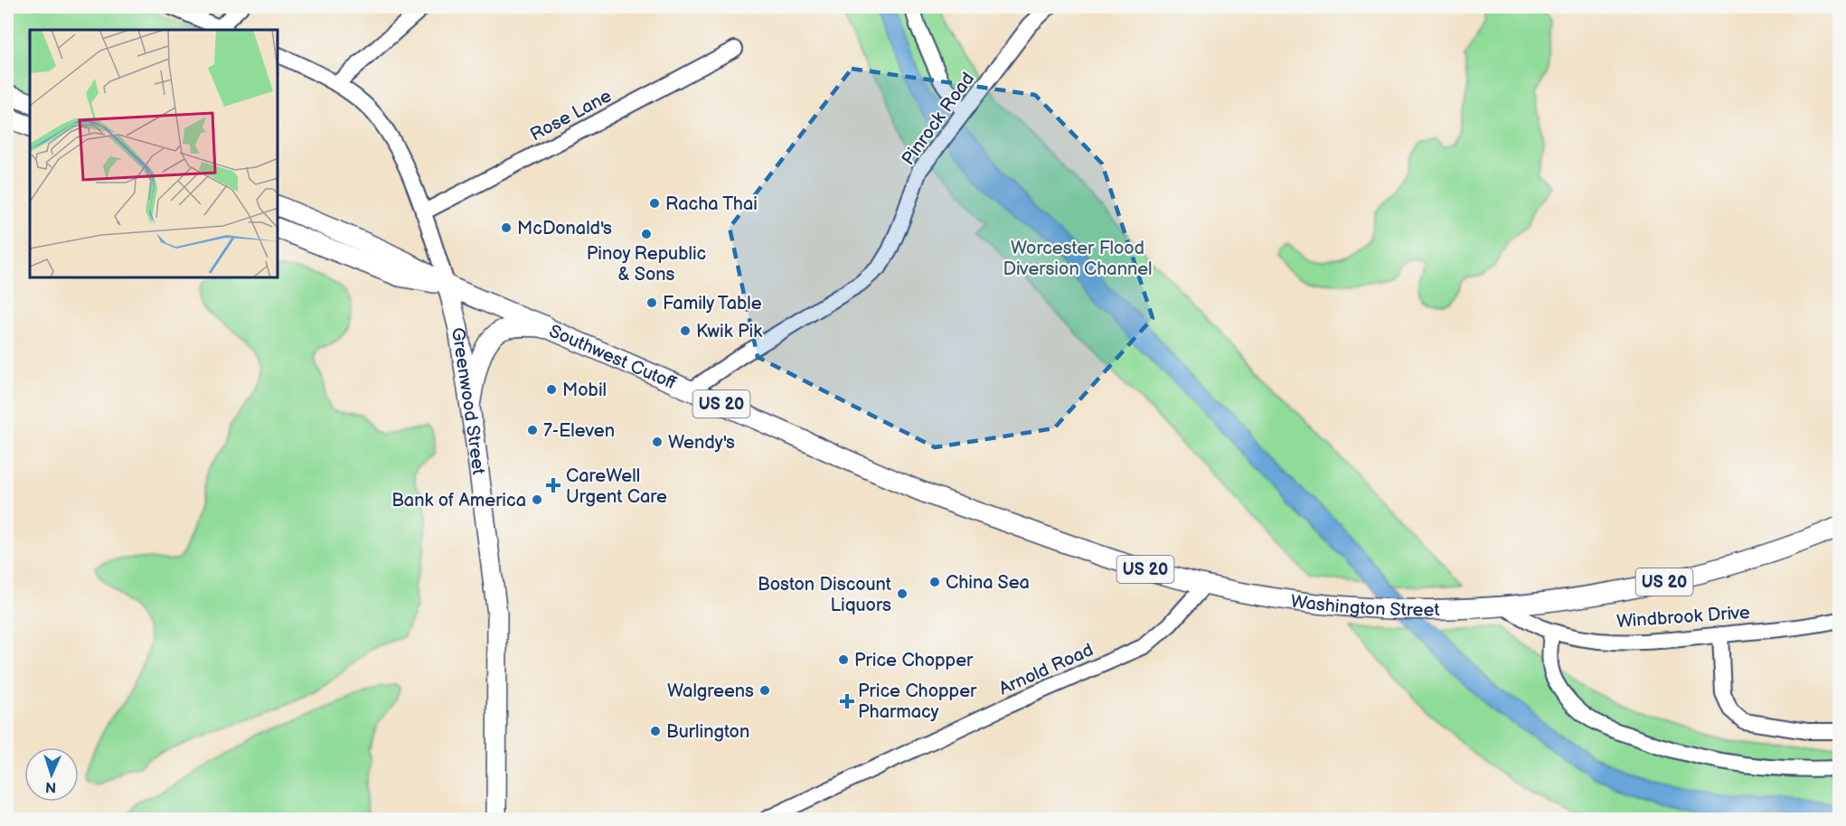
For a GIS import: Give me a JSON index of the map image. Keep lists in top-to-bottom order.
{
  "streets": {
    "main road": [
      "Southwest Cutoff",
      "Greenwood Street",
      "US 20",
      "Washington Street"
    ],
    "street": [
      "Rose Lane",
      "Pinrock Road",
      "Windbrook Drive",
      "Arnold Road"
    ]
  },
  "crossings": [
    ["Rose Lane", "Greenwood Street"],
    ["Pinrock Road", "Southwest Cutoff"],
    ["Southwest Cutoff", "Greenwood Street"],
    ["Southwest Cutoff", "Washington Street"],
    ["Washington Street", "Windbrook Drive"],
    ["Washington Street", "Arnold Road"]
  ],
  "parks": ["Worcester Flood Diversion Channel"],
  "places": {
    "other": [
      "Racha Thai",
      "McDonald's",
      "Pinoy Republic & Sons",
      "Family Table",
      "Kwik Pik",
      "Mobil",
      "7-Eleven",
      "Wendy's",
      "Bank of America",
      "China Sea",
      "Boston Discount Liquors",
      "Price Chopper",
      "Walgreens",
      "Burlington"
    ],
    "health": ["CareWell Urgent Care", "Price Chopper Pharmacy"]
  },
  "north": "bottom"
}
